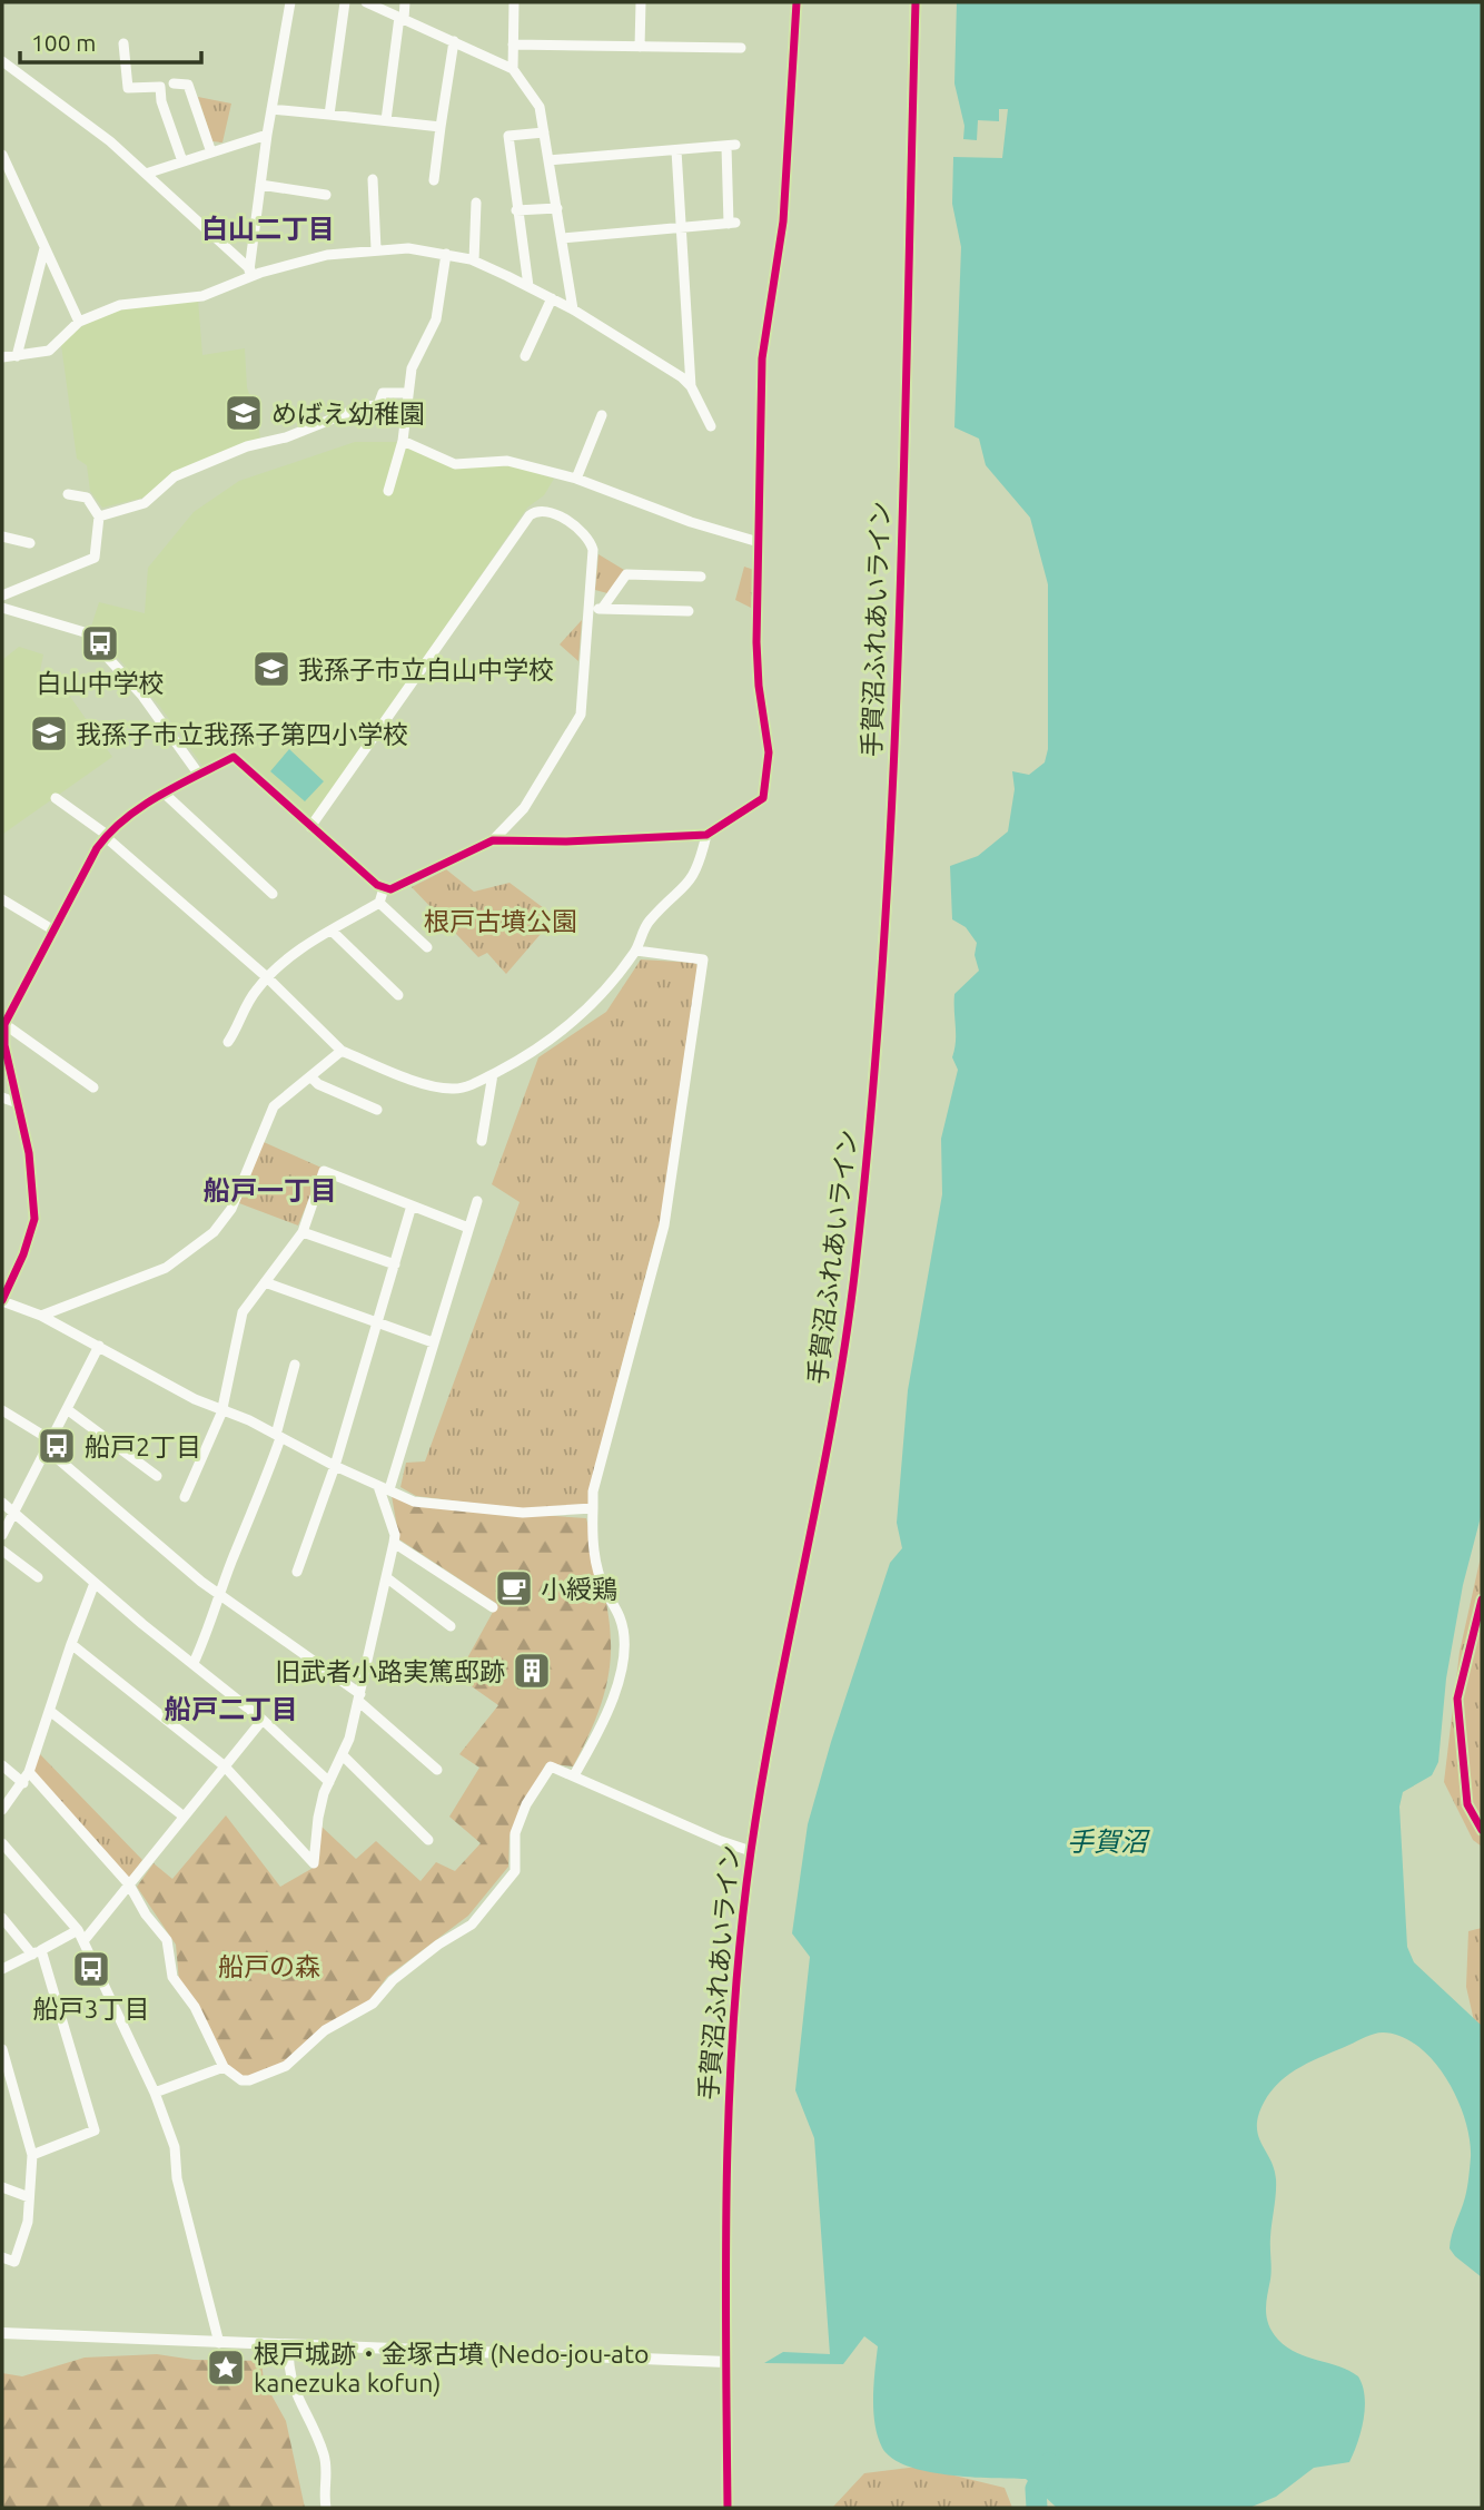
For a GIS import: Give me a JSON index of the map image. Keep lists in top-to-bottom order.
{
  "streets": {
    "street": ["手賀沼ふれあいライン"]
  },
  "districts": ["白山二丁目", "船戸一丁目", "船戸二丁目"],
  "water": ["手賀沼"],
  "parks": ["根戸古墳公園", "船戸の森"],
  "places": {
    "school or university": ["めばえ幼稚園", "我孫子市立白山中学校", "我孫子市立我孫子第四小学校"],
    "bus stop": ["白山中学校", "船戸2丁目", "船戸3丁目"],
    "cafe": ["小綬鶏"],
    "building": ["旧武者小路実篤邸跡"],
    "place": ["根戸城跡・金塚古墳 (Nedo-jou-ato kanezuka kofun)"]
  },
  "scale_bar": "100 m"
}
